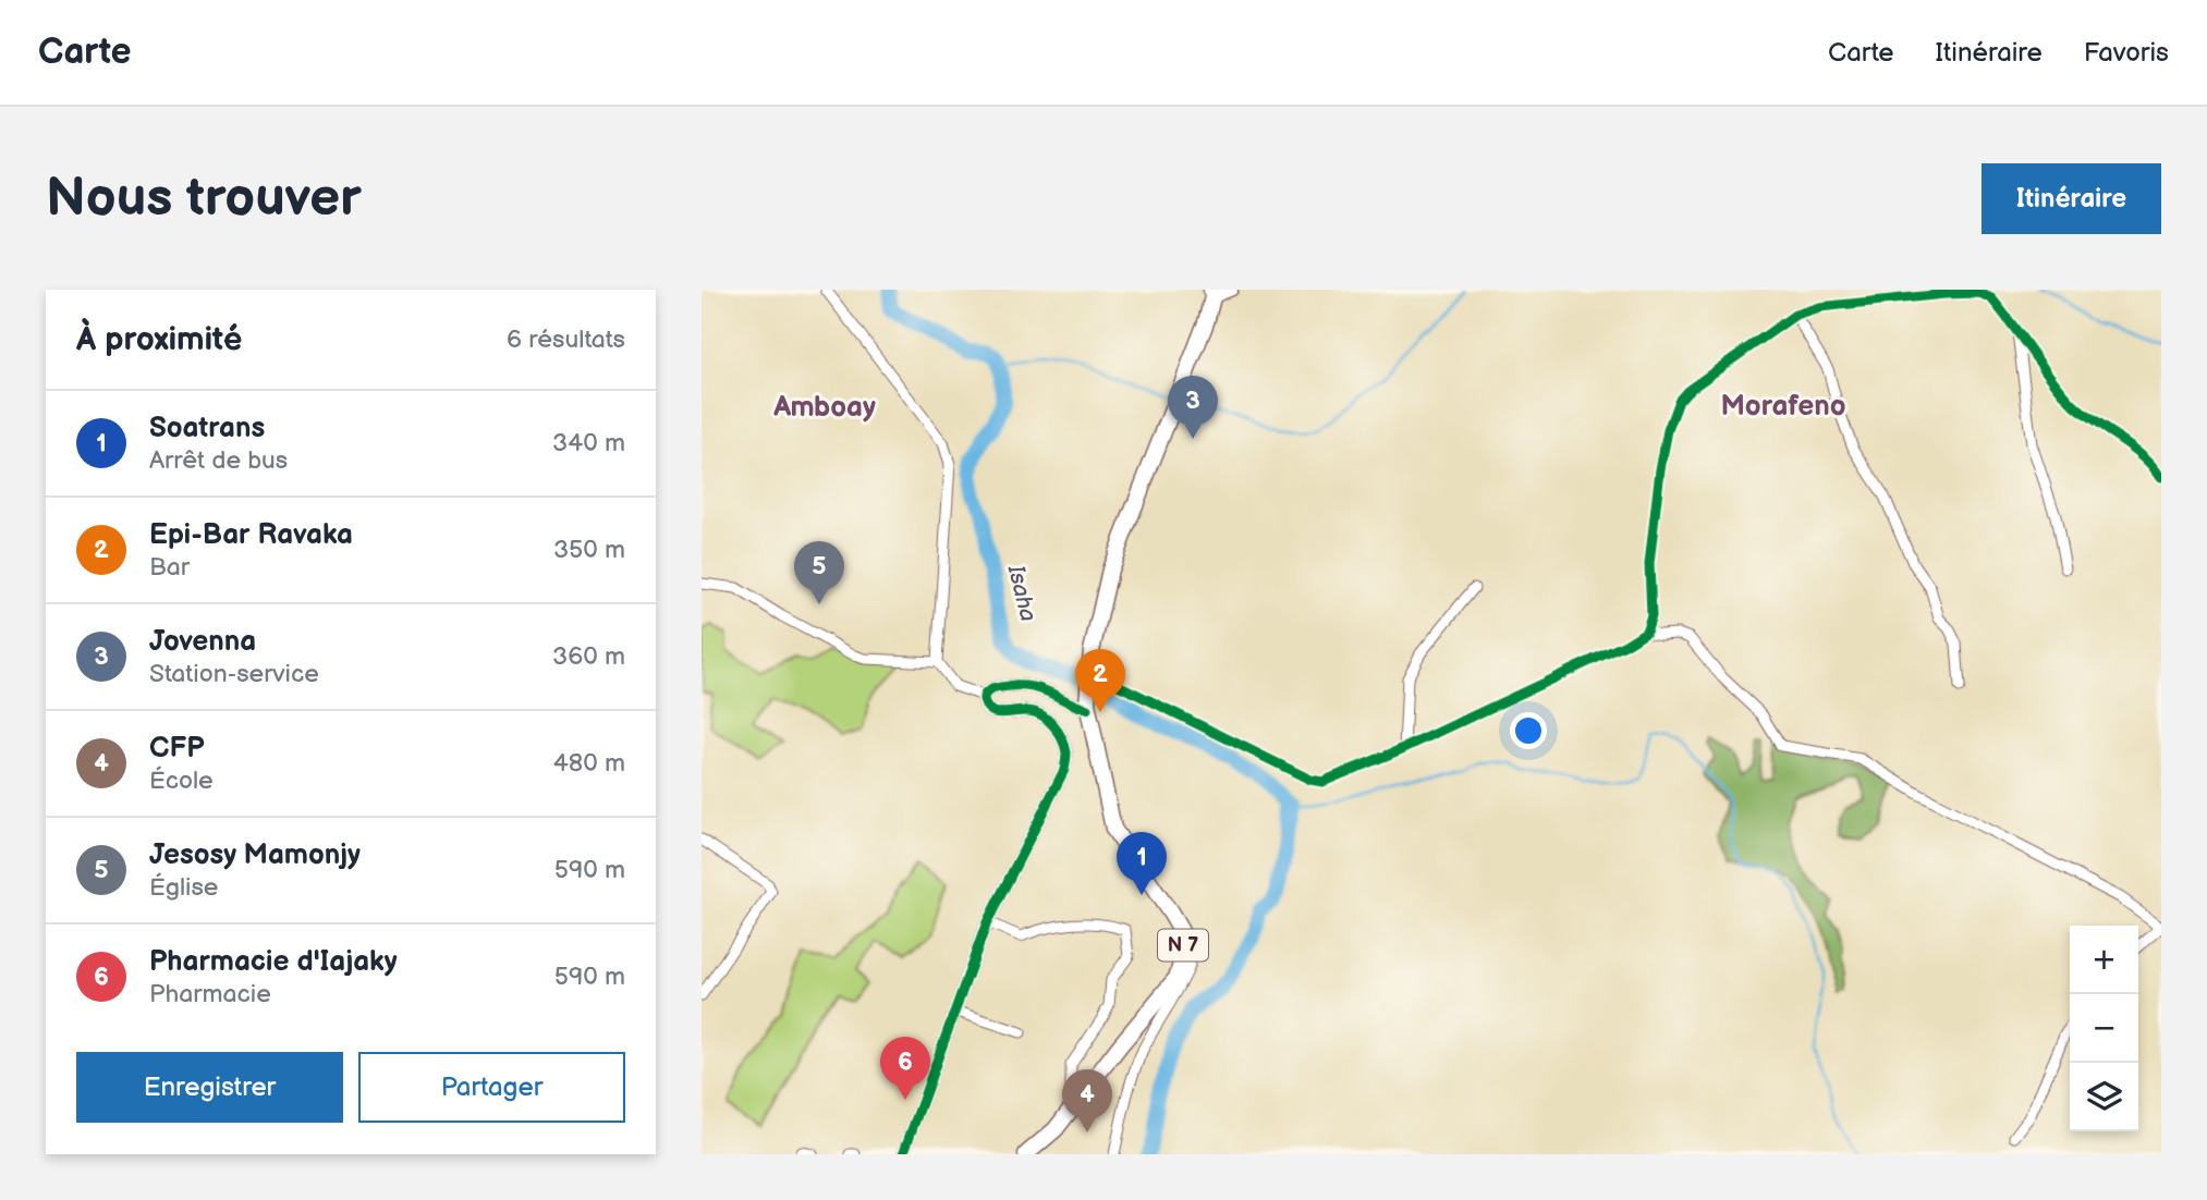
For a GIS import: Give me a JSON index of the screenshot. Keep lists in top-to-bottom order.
{
  "streets": {
    "main road": ["N 7"]
  },
  "districts": ["Morafeno", "Amboay"],
  "water": ["Isaha"],
  "page": {
    "header": "Carte",
    "nav": ["Carte", "Itinéraire", "Favoris"],
    "buttons": [
      "Itinéraire",
      ["Enregistrer", "Partager"]
    ],
    "title": "Nous trouver",
    "heading": ["À proximité", "6 résultats"],
    "pins": [
      "3",
      "5",
      "2",
      "1",
      "6",
      "4"
    ],
    "list": [
      {
        "mark": "1",
        "name": "Soatrans",
        "note": "Arrêt de bus",
        "value": "340 m"
      },
      {
        "mark": "2",
        "name": "Epi-Bar Ravaka",
        "note": "Bar",
        "value": "350 m"
      },
      {
        "mark": "3",
        "name": "Jovenna",
        "note": "Station-service",
        "value": "360 m"
      },
      {
        "mark": "4",
        "name": "CFP",
        "note": "École",
        "value": "480 m"
      },
      {
        "mark": "5",
        "name": "Jesosy Mamonjy",
        "note": "Église",
        "value": "590 m"
      },
      {
        "mark": "6",
        "name": "Pharmacie d'Iajaky",
        "note": "Pharmacie",
        "value": "590 m"
      }
    ],
    "map_buttons": ["+", "−"]
  }
}
